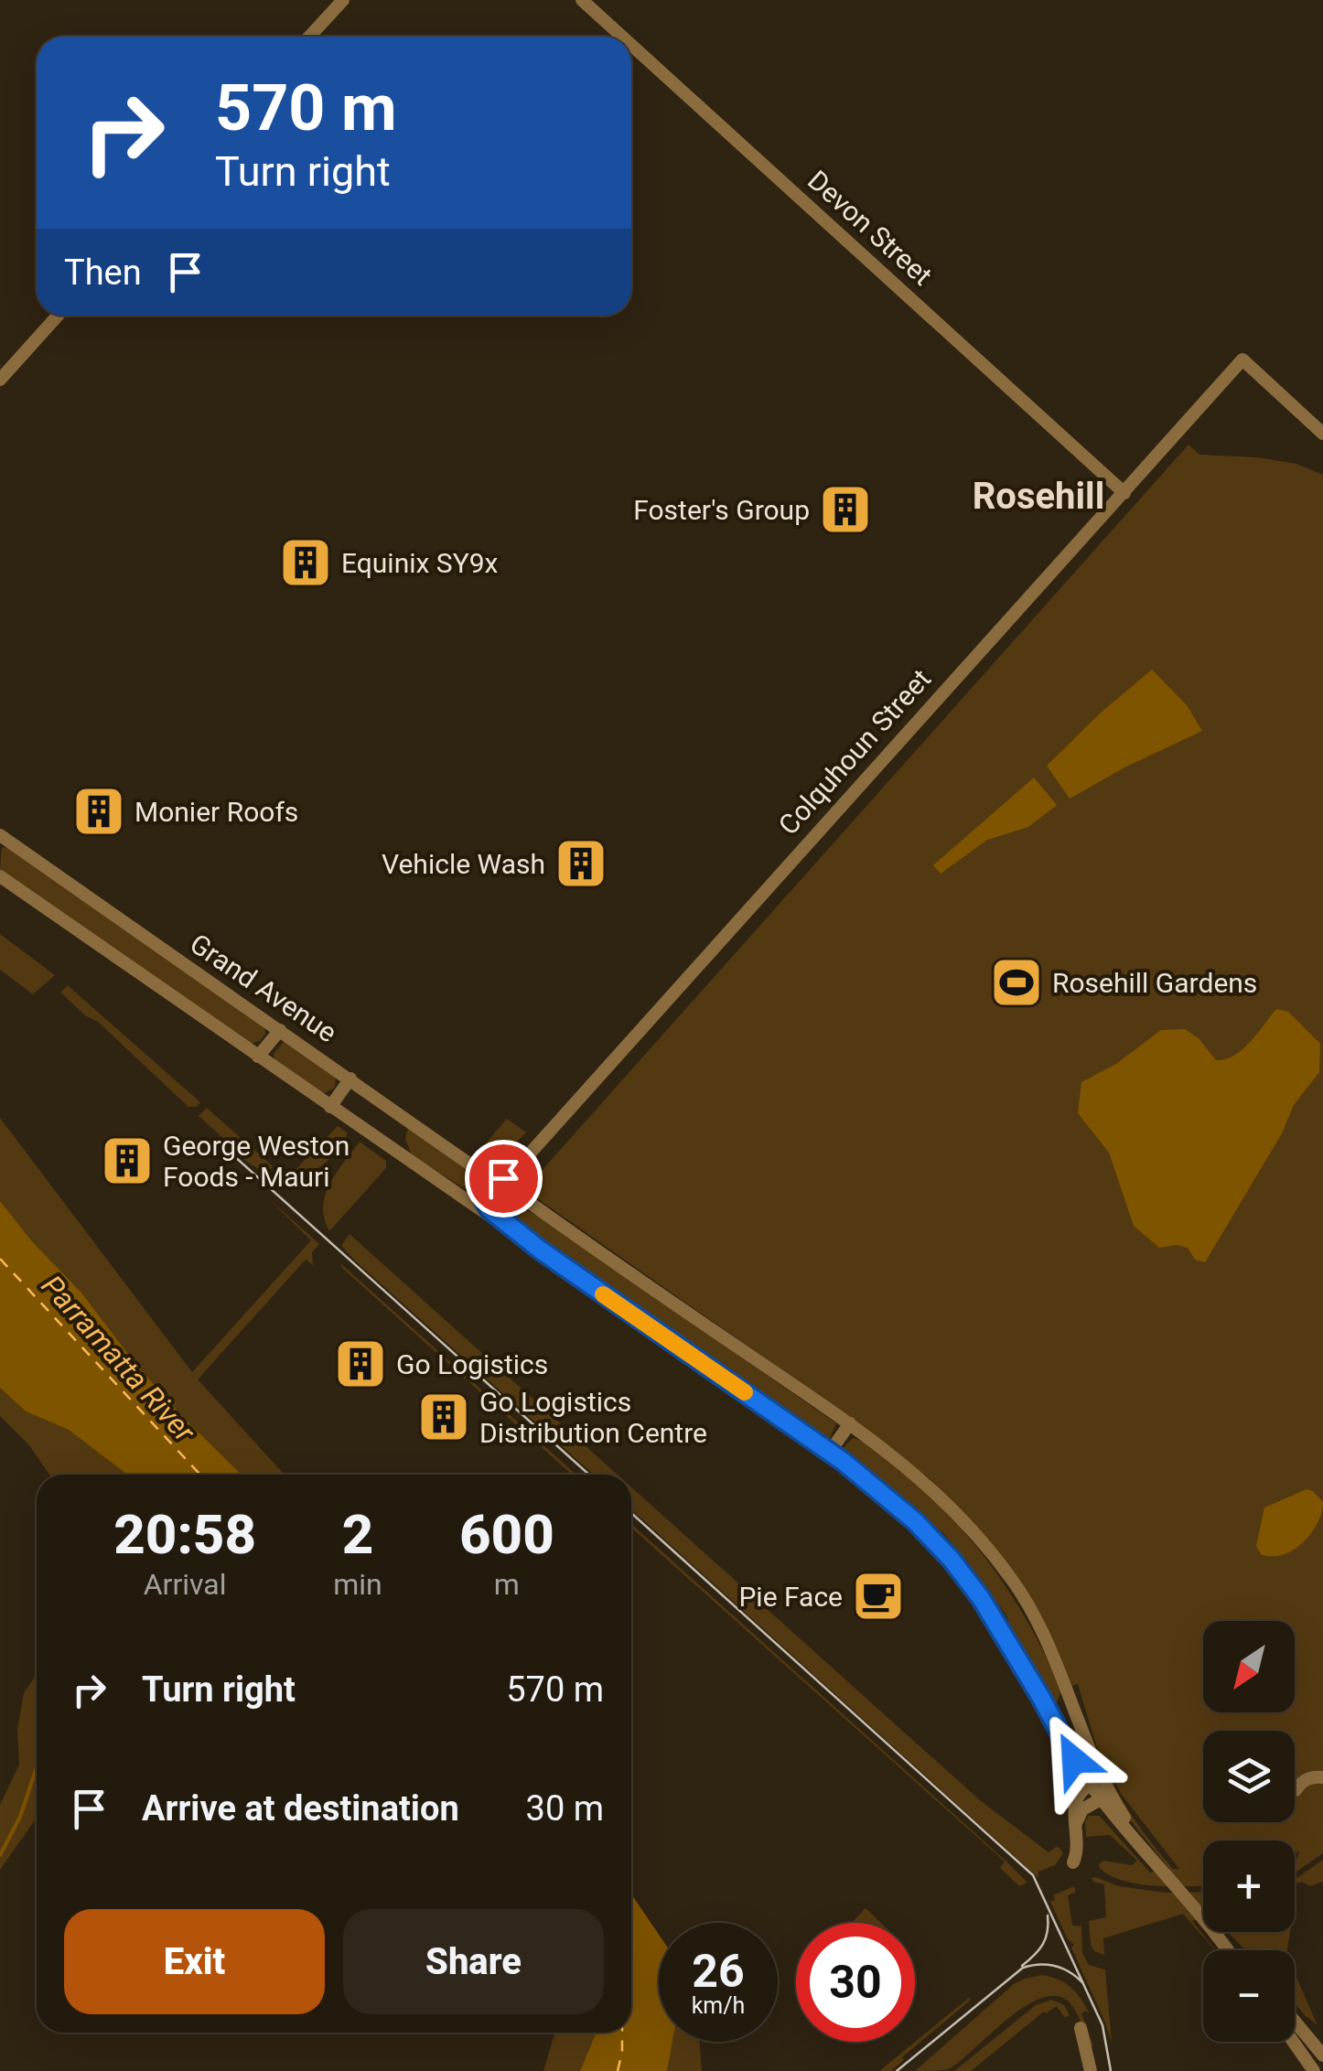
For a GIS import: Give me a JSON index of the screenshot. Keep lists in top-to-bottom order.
{
  "streets": {
    "street": ["Devon Street", "Colquhoun Street", "Grand Avenue"]
  },
  "crossings": [
    ["Devon Street", "Colquhoun Street"],
    ["Colquhoun Street", "Grand Avenue"]
  ],
  "districts": ["Rosehill"],
  "water": ["Parramatta River"],
  "places": {
    "building": [
      "Foster's Group",
      "Equinix SY9x",
      "Monier Roofs",
      "Vehicle Wash",
      "George Weston Foods - Mauri",
      "Go Logistics",
      "Go Logistics Distribution Centre"
    ],
    "sports": ["Rosehill Gardens"],
    "cafe": ["Pie Face"]
  },
  "north": "bottom left",
  "page": {
    "turn": ["570 m", "Turn right"],
    "then": "Then",
    "eta": [
      "20:58",
      "Arrival",
      "2",
      "min",
      "600",
      "m"
    ],
    "map_buttons": ["+", "−"],
    "list": [
      {
        "name": "Turn right",
        "value": "570 m"
      },
      {
        "name": "Arrive at destination",
        "value": "30 m"
      }
    ],
    "buttons": ["Exit", "Share"],
    "speed": "26 km/h",
    "limit": "30"
  }
}
